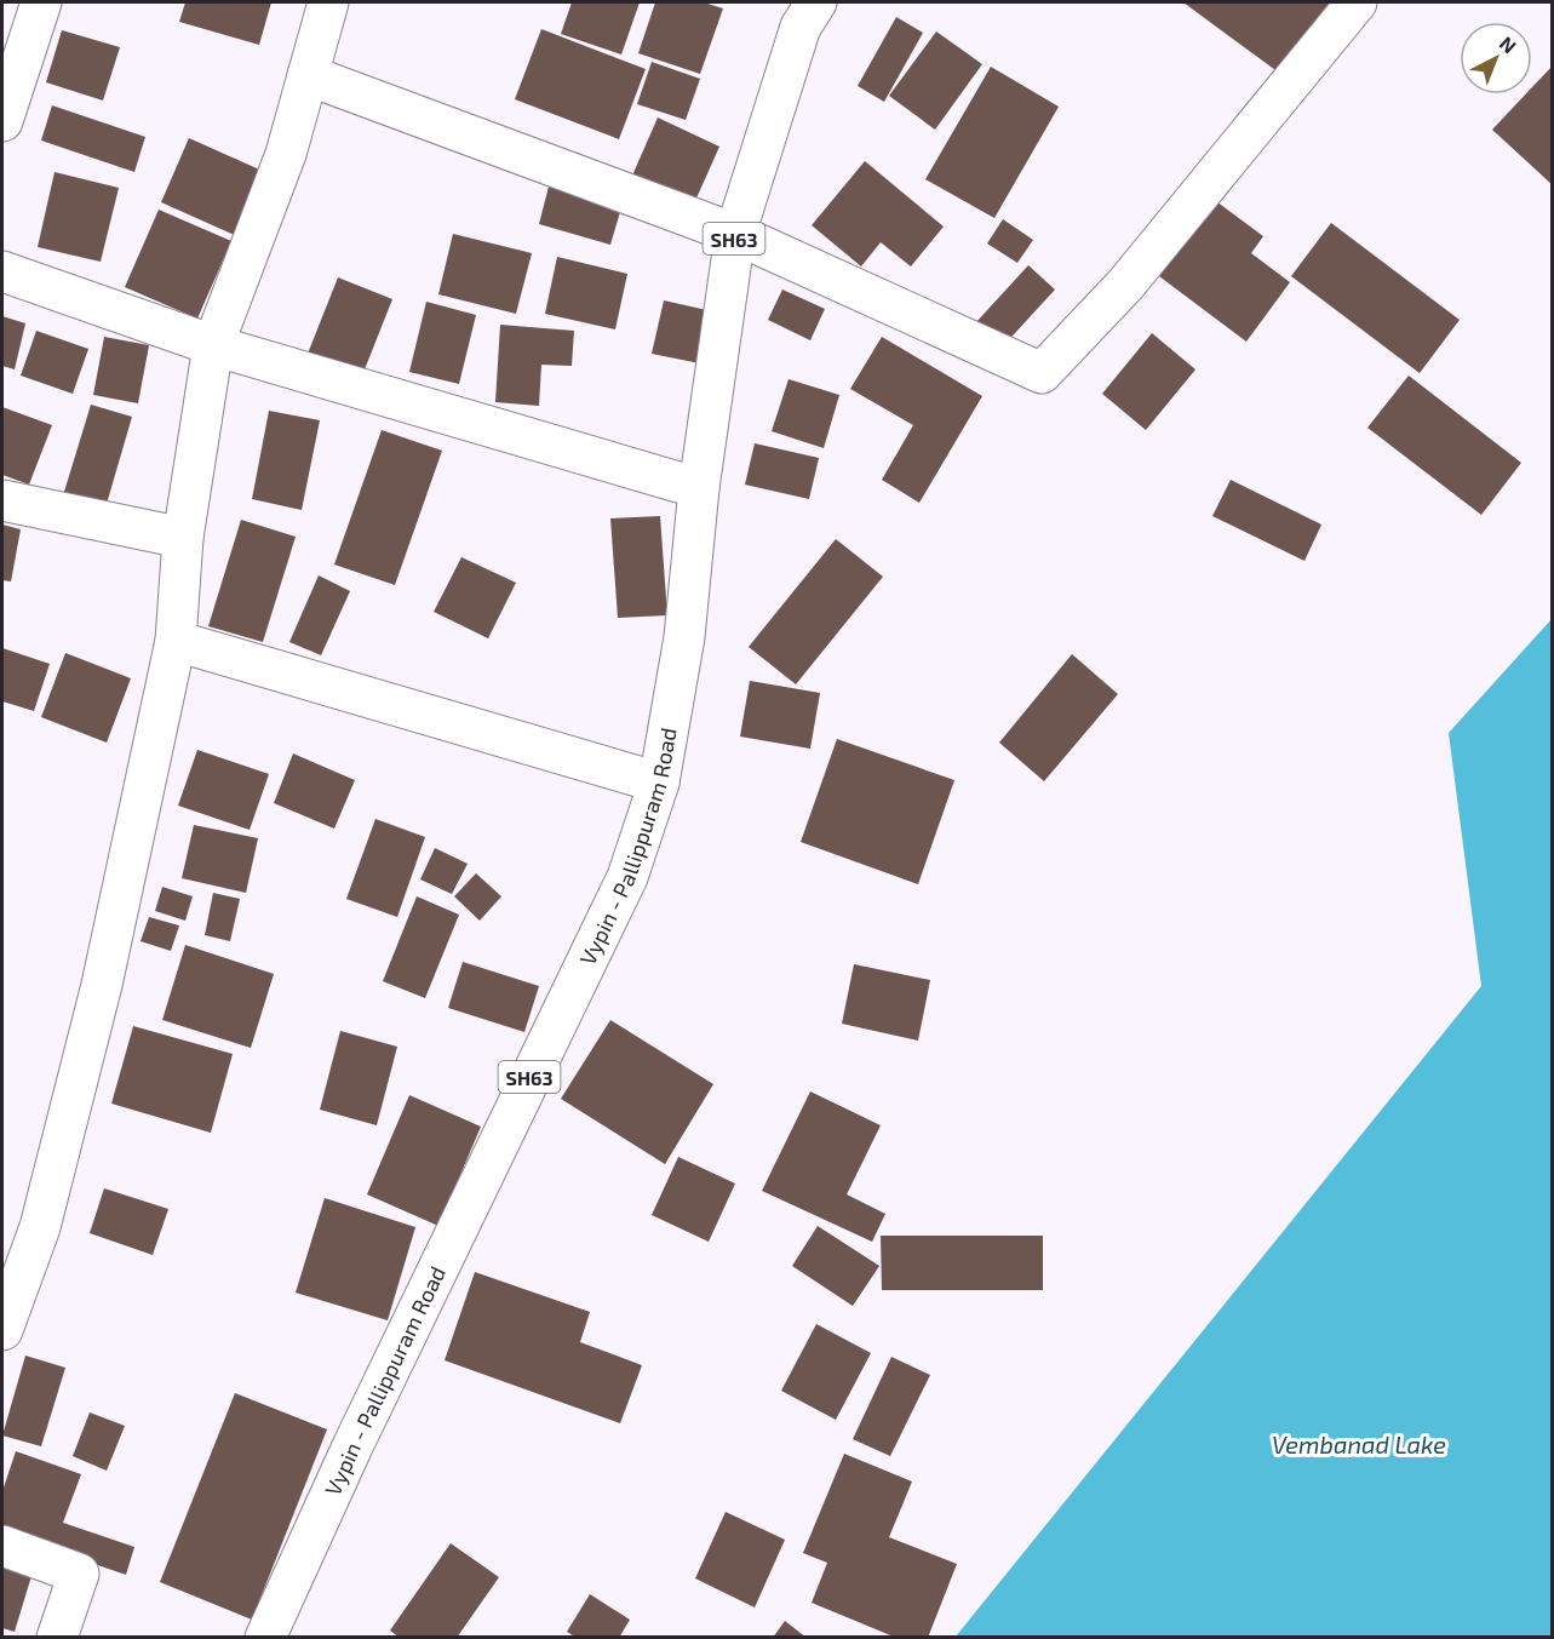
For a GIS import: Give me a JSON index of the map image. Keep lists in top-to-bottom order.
{
  "streets": {
    "street": ["SH63", "Vypin - Pallippuram Road"]
  },
  "water": ["Vembanad Lake"],
  "north": "top right"
}
